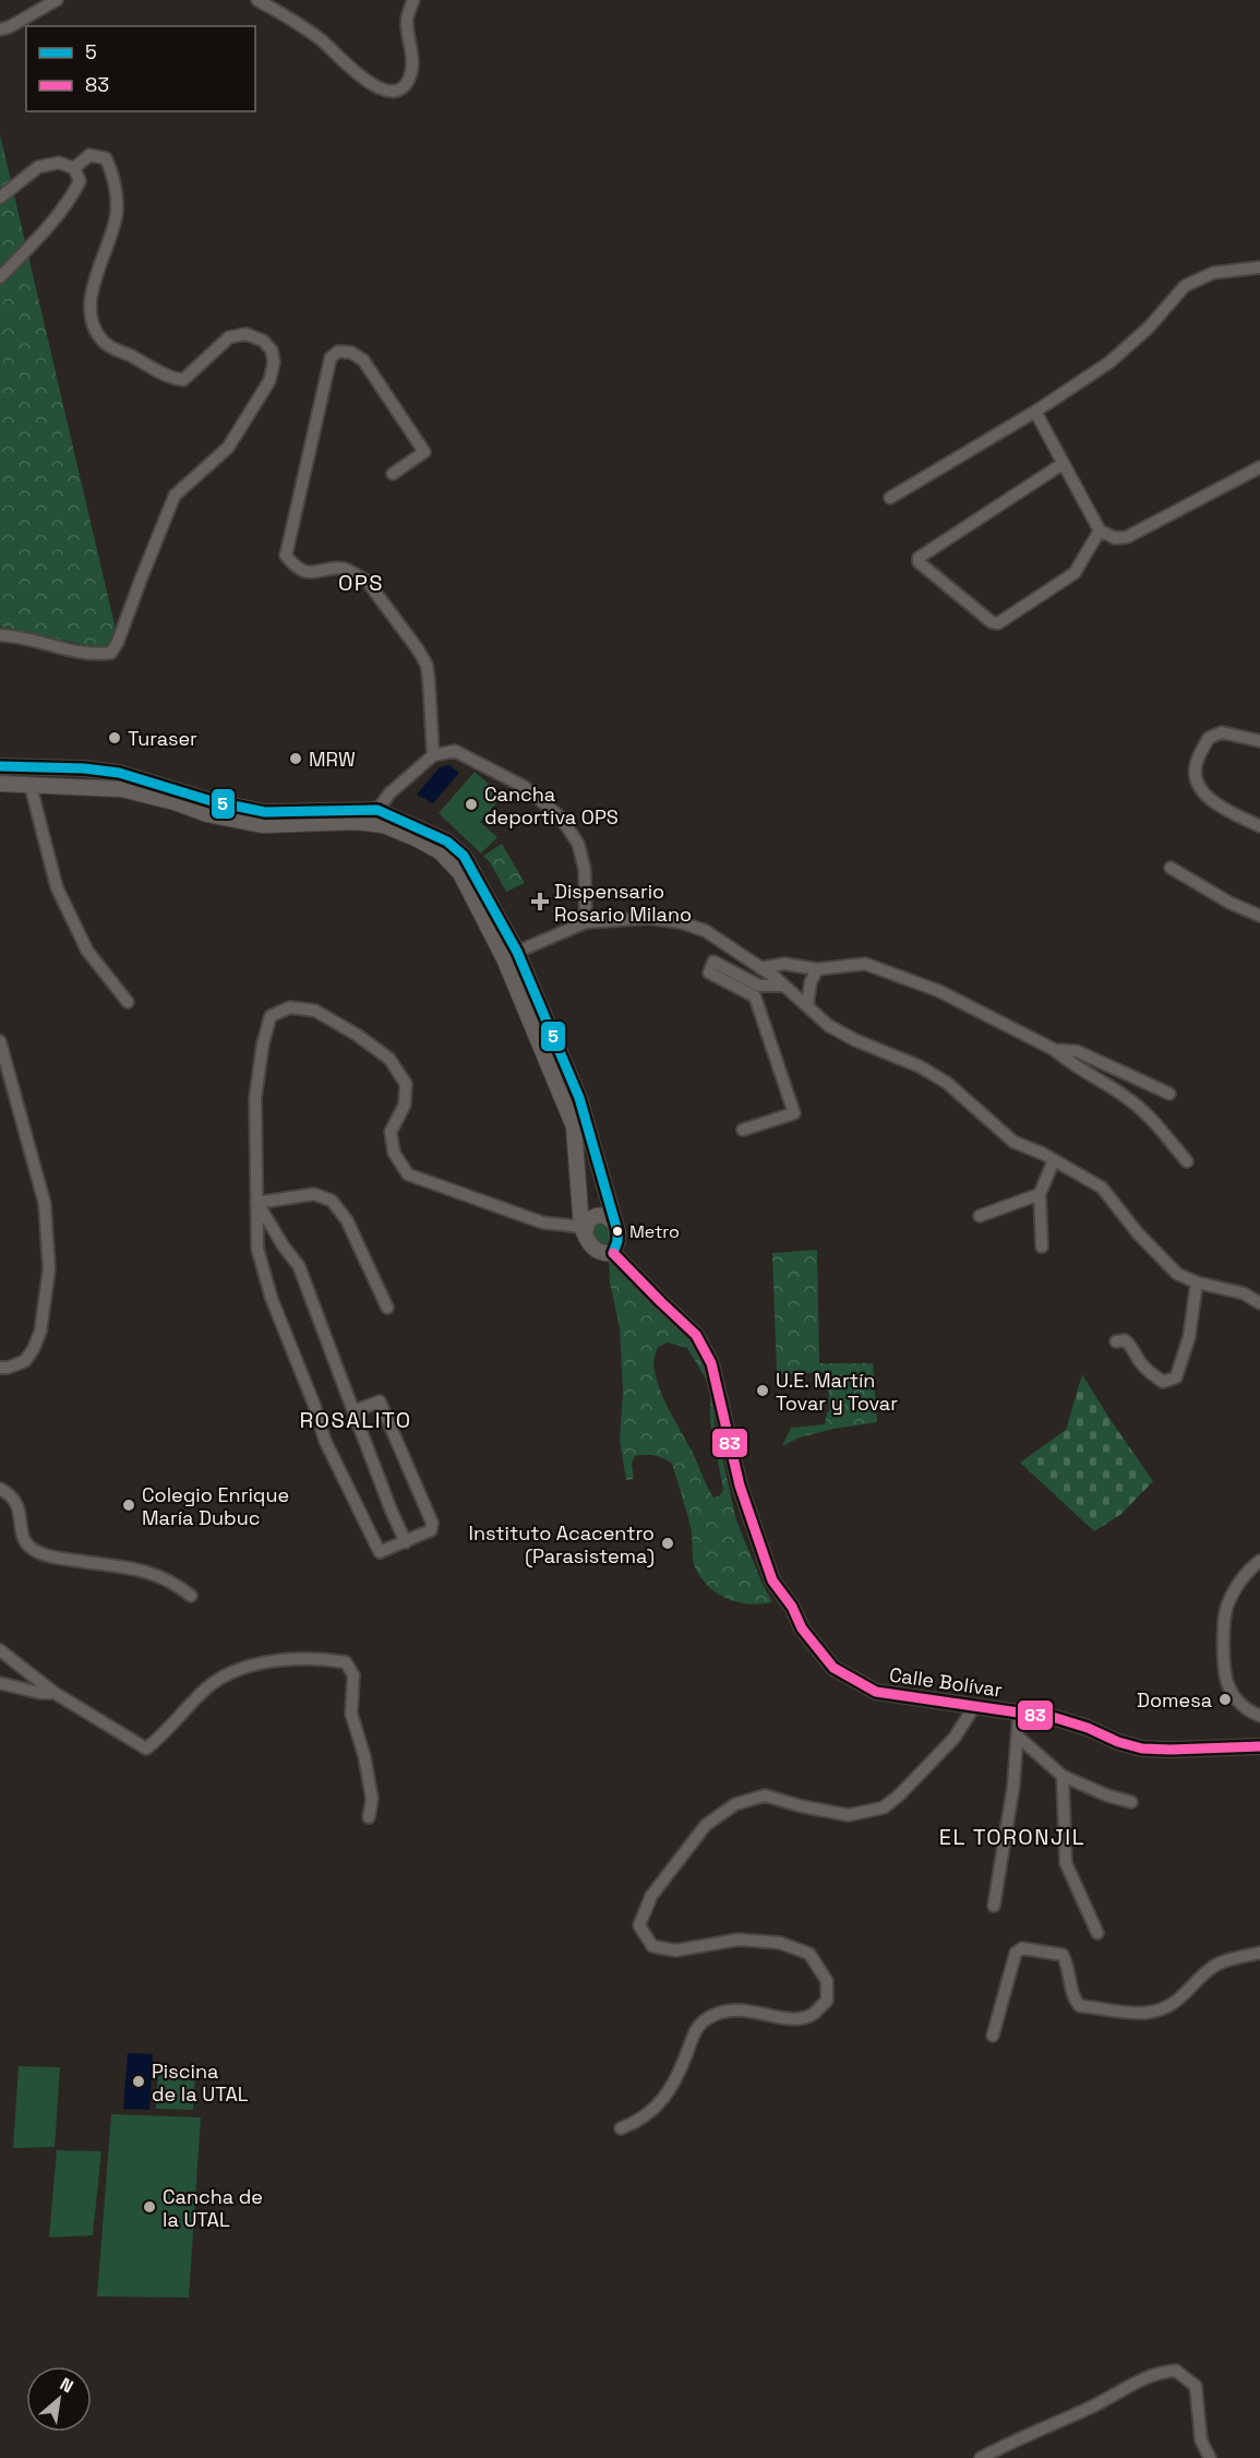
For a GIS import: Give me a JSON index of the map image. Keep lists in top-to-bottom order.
{
  "streets": {
    "street": ["Calle Bolívar"]
  },
  "districts": ["OPS", "ROSALITO", "EL TORONJIL"],
  "places": {
    "other": [
      "Turaser",
      "MRW",
      "Cancha deportiva OPS",
      "Metro",
      "U.E. Martín Tovar y Tovar",
      "Colegio Enrique María Dubuc",
      "Instituto Acacentro (Parasistema)",
      "Domesa",
      "Piscina de la UTAL",
      "Cancha de la UTAL"
    ],
    "health": ["Dispensario Rosario Milano"]
  },
  "lines": ["transit line 5", "transit line 83"],
  "legend": ["5", "83"],
  "north": "top right"
}
